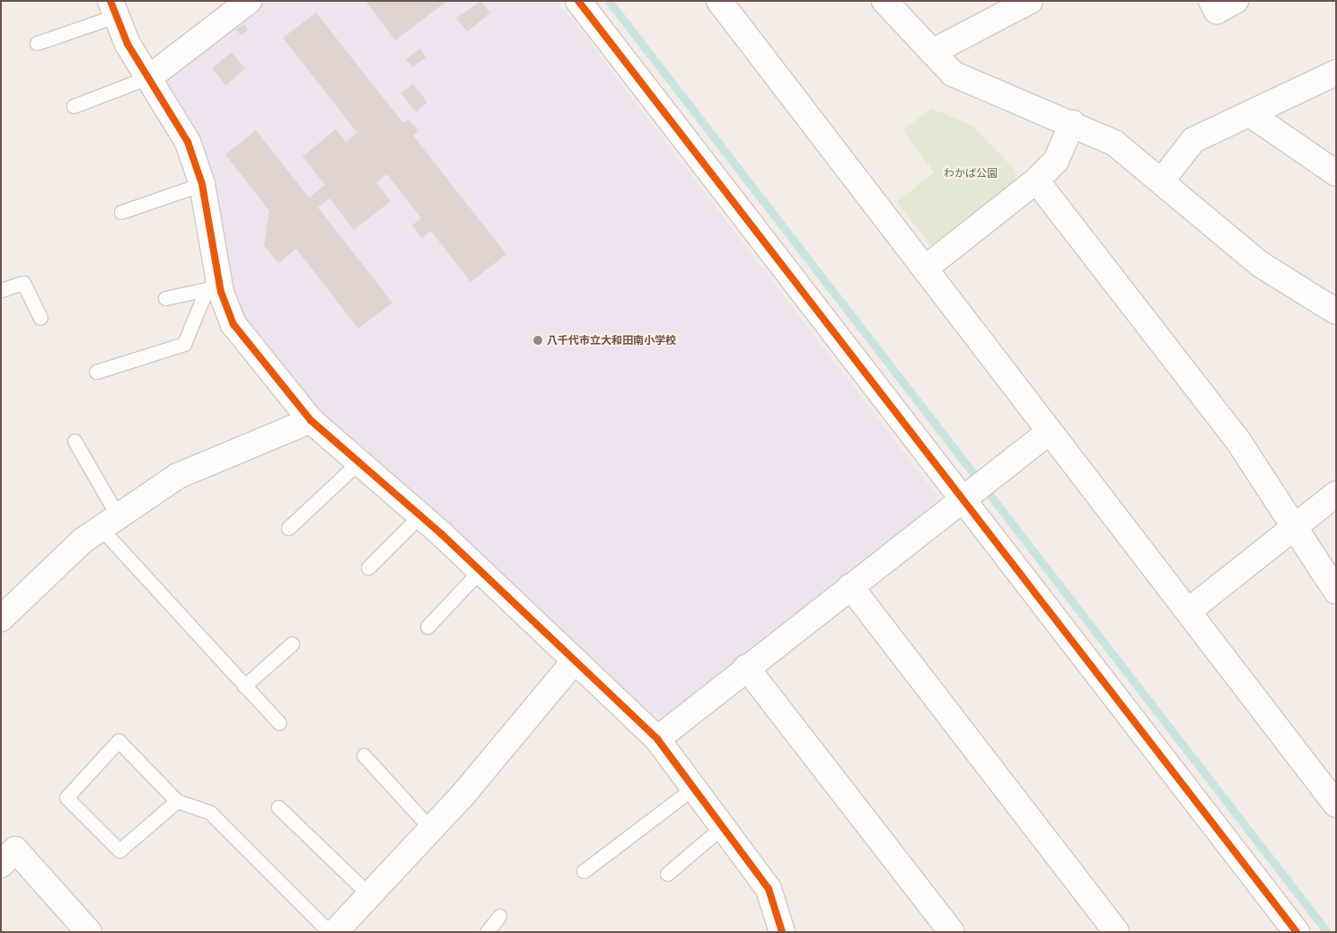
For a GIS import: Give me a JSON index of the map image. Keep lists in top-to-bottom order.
{
  "parks": ["わかば公園"],
  "places": ["八千代市立大和田南小学校"]
}
